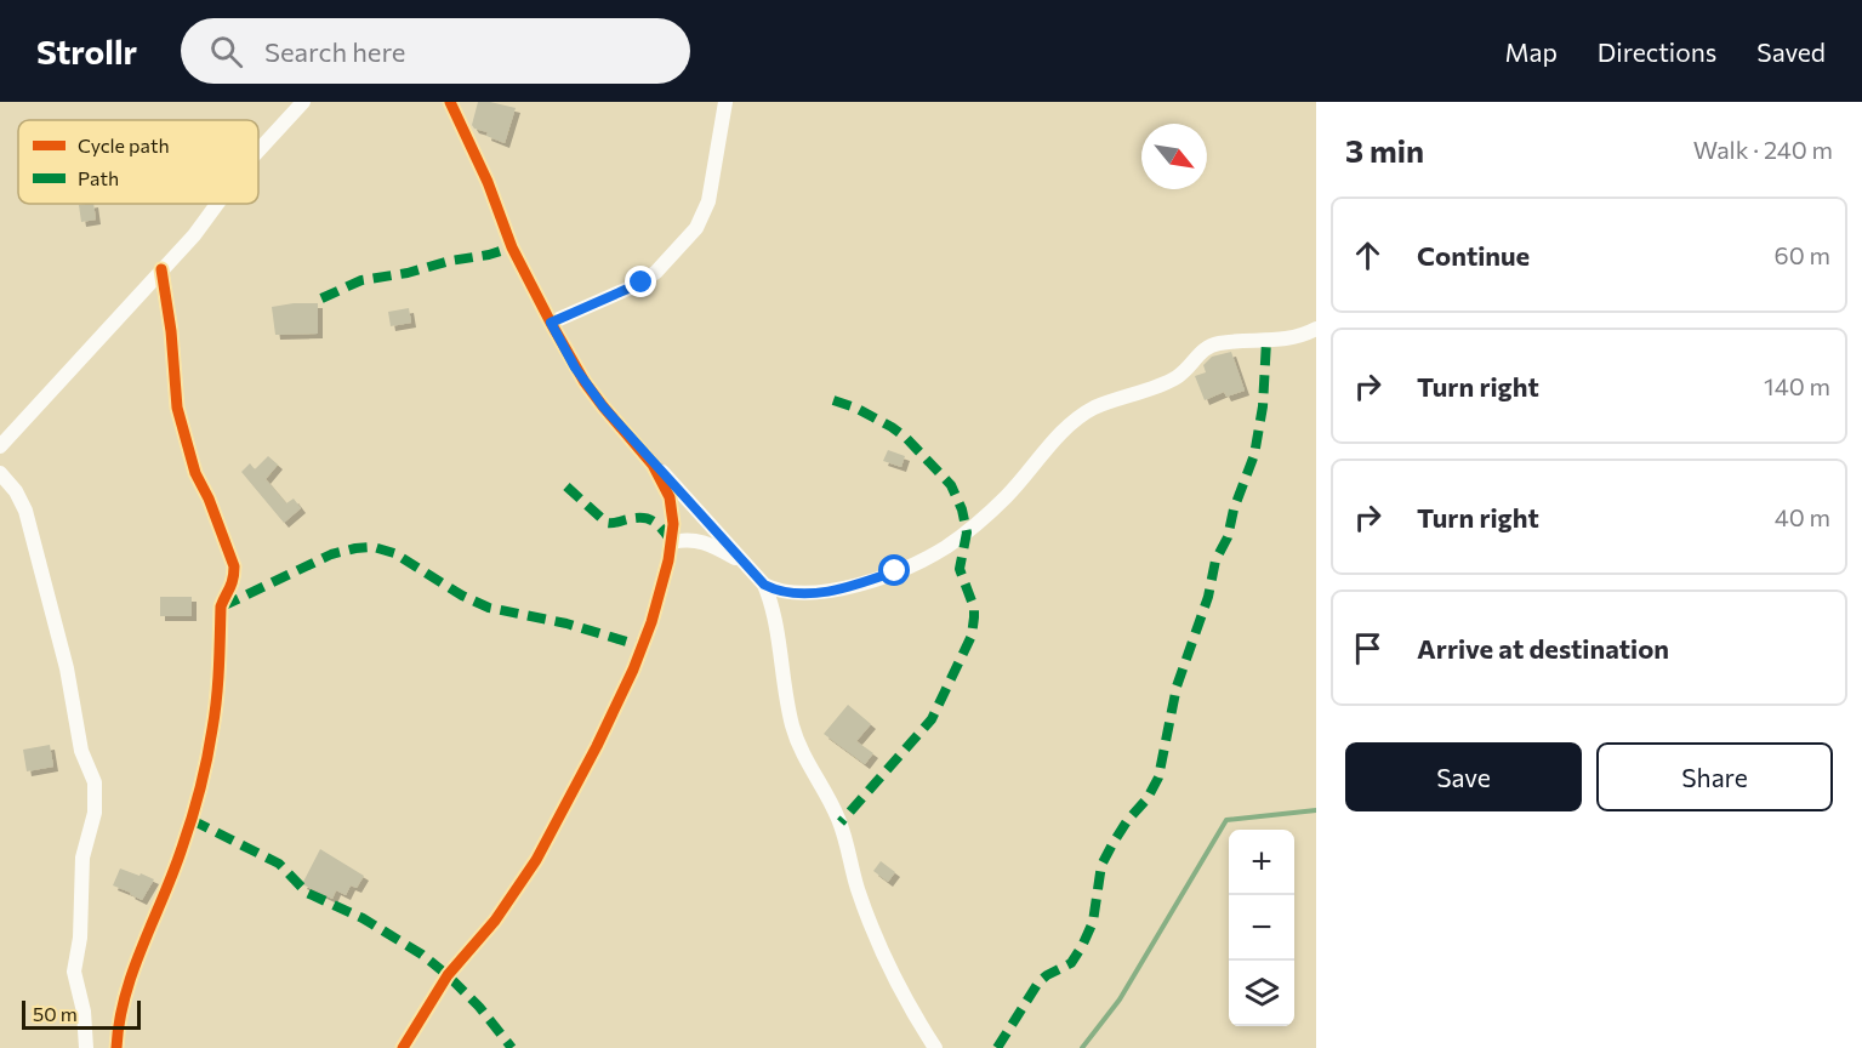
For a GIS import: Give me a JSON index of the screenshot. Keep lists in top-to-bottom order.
{
  "legend": ["Cycle path", "Path"],
  "scale_bar": "50 m",
  "north": "bottom right",
  "page": {
    "header": "Strollr",
    "search": "Search here",
    "nav": ["Map", "Directions", "Saved"],
    "heading": ["3 min", "Walk · 240 m"],
    "list": [
      ["Continue", "60 m"],
      ["Turn right", "140 m"],
      ["Turn right", "40 m"],
      "Arrive at destination"
    ],
    "buttons": ["Save", "Share"],
    "map_buttons": ["+", "−"],
    "scale": "50 m"
  }
}
